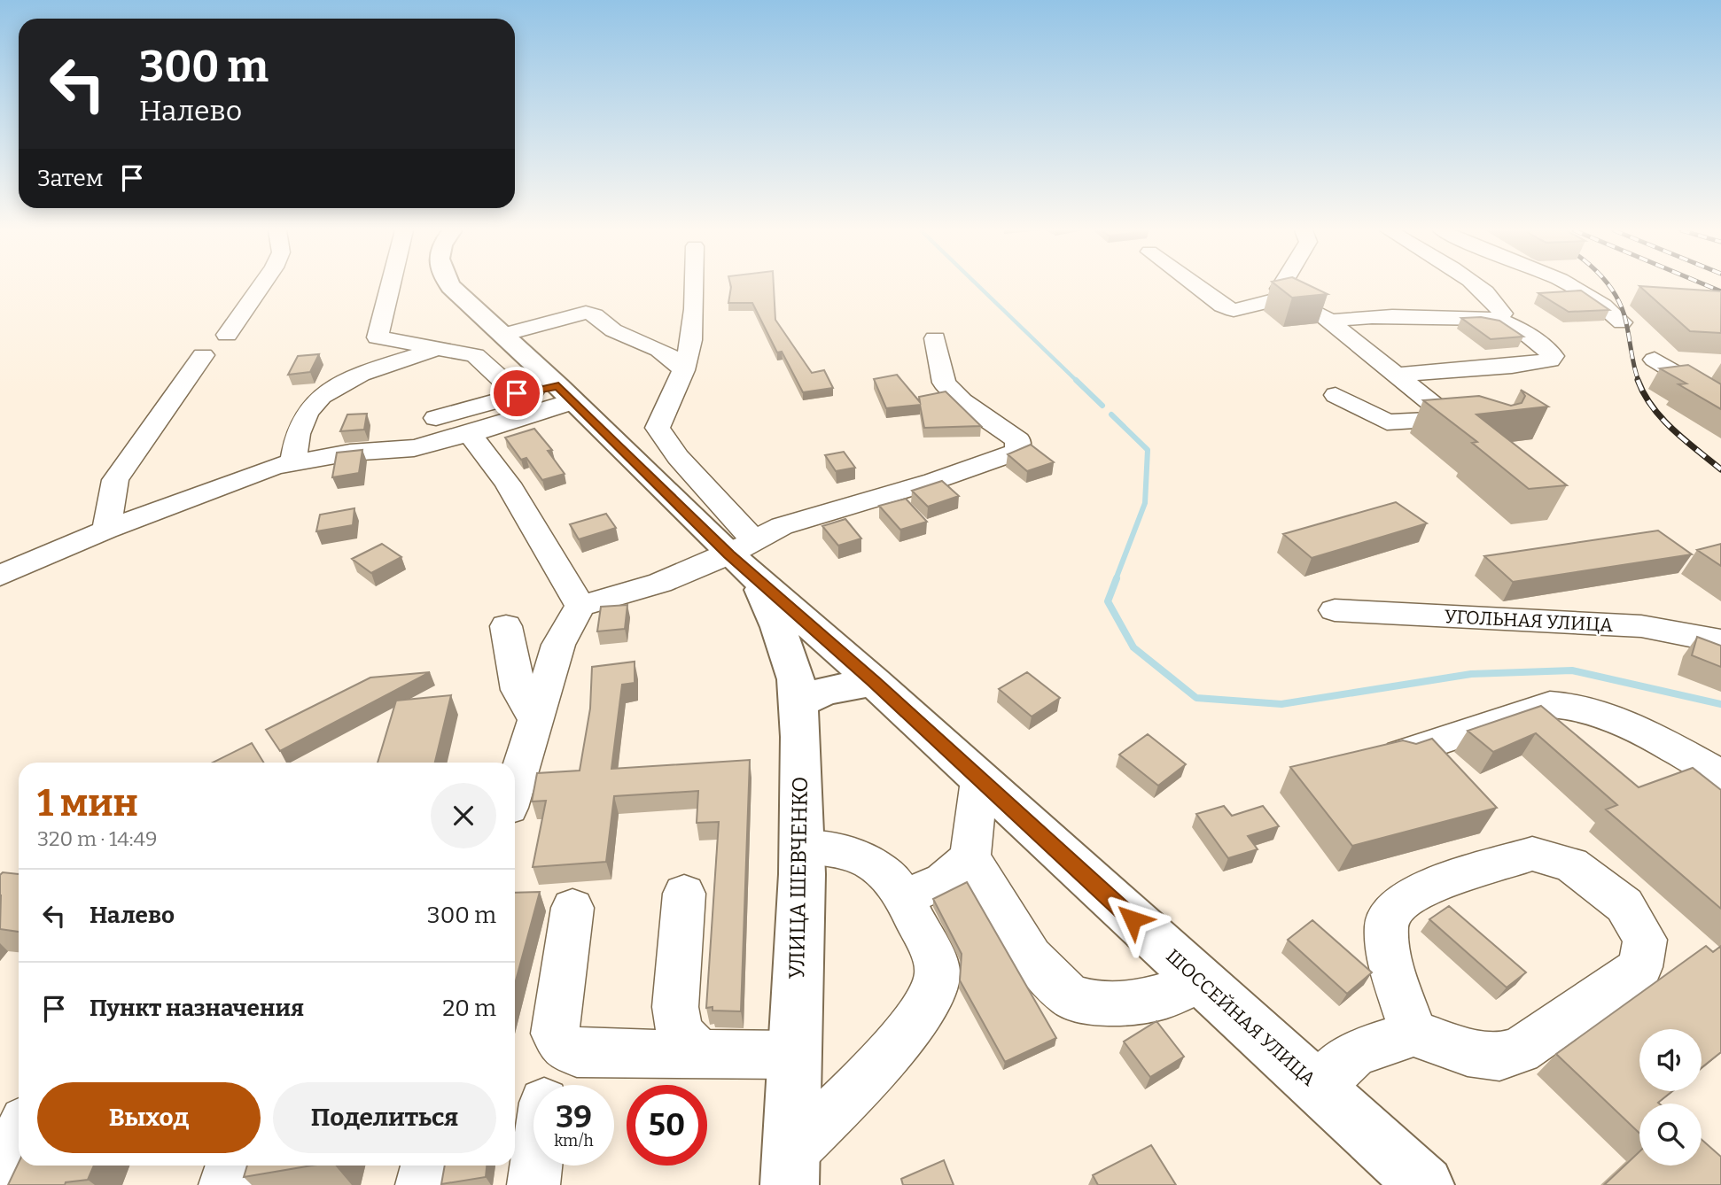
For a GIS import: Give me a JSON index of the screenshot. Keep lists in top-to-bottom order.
{
  "streets": {
    "main road": ["УЛИЦА ШЕВЧЕНКО", "ШОССЕЙНАЯ УЛИЦА"],
    "street": ["УГОЛЬНАЯ УЛИЦА"]
  },
  "crossings": [
    ["УЛИЦА ШЕВЧЕНКО", "ШОССЕЙНАЯ УЛИЦА"]
  ],
  "page": {
    "turn": ["300 m", "Налево"],
    "then": "Затем",
    "heading": ["1 мин", "320 m · 14:49"],
    "list": [
      {
        "name": "Налево",
        "value": "300 m"
      },
      {
        "name": "Пункт назначения",
        "value": "20 m"
      }
    ],
    "buttons": ["Выход", "Поделиться"],
    "speed": "39 km/h",
    "limit": "50"
  }
}
